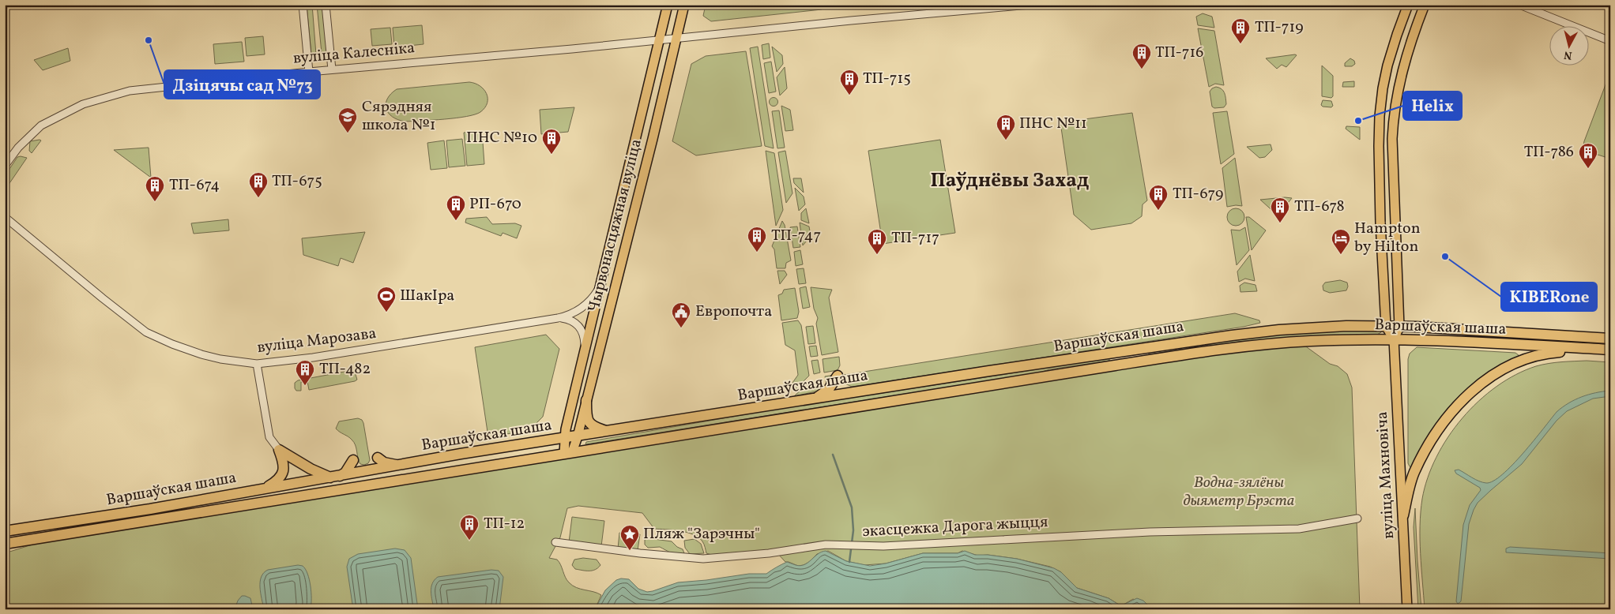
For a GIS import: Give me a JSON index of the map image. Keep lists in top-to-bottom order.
{
  "streets": {
    "highway": ["Варшаўская шаша"],
    "main road": ["Чырвонасцяжная вуліца", "вуліца Махновіча"],
    "street": ["вуліца Калесніка", "вуліца Марозава", "экасцежка Дарога жыцця"]
  },
  "crossings": [
    ["вуліца Калесніка", "Чырвонасцяжная вуліца"],
    ["Чырвонасцяжная вуліца", "Варшаўская шаша"],
    ["Чырвонасцяжная вуліца", "вуліца Марозава"],
    ["Варшаўская шаша", "вуліца Махновіча"]
  ],
  "districts": ["Паўднёвы Захад"],
  "parks": ["Водна-зялёны дыяметр Брэста"],
  "places": {
    "other": ["Дзіцячы сад №73", "Helix", "KIBERone"],
    "building": [
      "ТП-719",
      "ТП-716",
      "ТП-715",
      "ПНС №11",
      "ПНС №10",
      "ТП-786",
      "ТП-675",
      "ТП-674",
      "ТП-679",
      "РП-670",
      "ТП-678",
      "ТП-747",
      "ТП-717",
      "ТП-482",
      "ТП-12"
    ],
    "school or university": ["Сярэдняя школа №1"],
    "hotel": ["Hampton by Hilton"],
    "sports": ["ШакІра"],
    "public building": ["Европочта"],
    "place": ["Пляж \"Зарэчны\""]
  },
  "north": "bottom"
}
